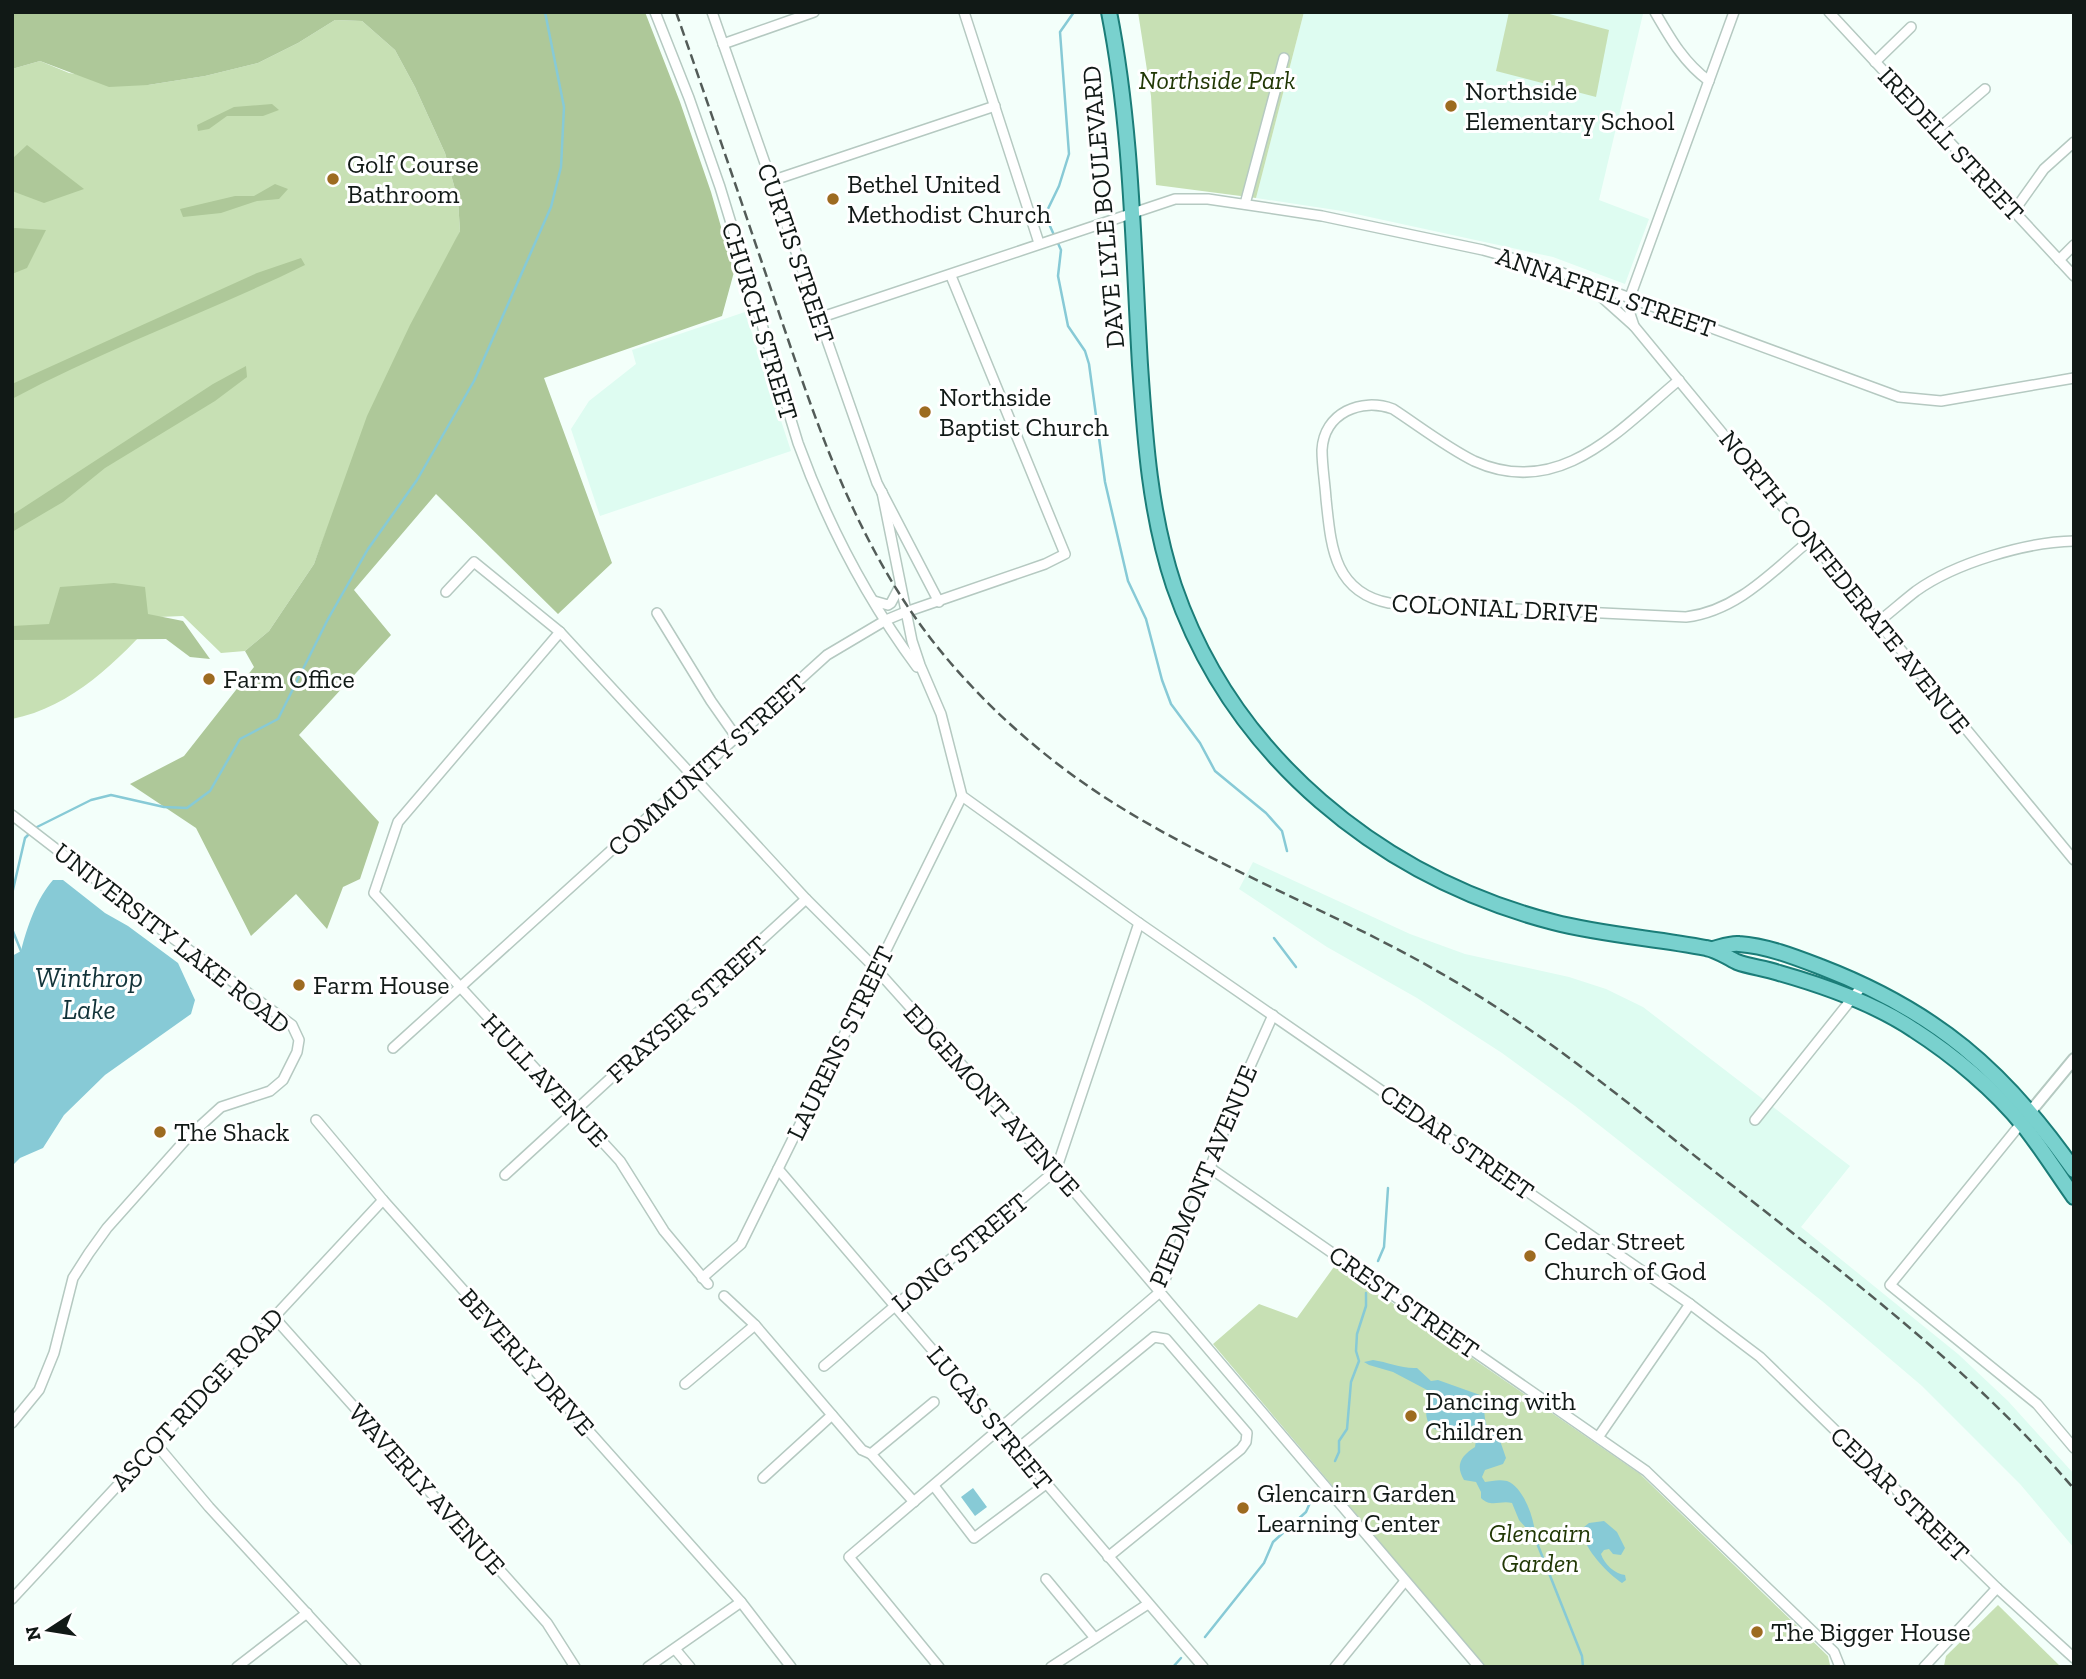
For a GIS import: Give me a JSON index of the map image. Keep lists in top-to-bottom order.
{
  "streets": {
    "main road": ["DAVE LYLE BOULEVARD"],
    "street": [
      "IREDELL STREET",
      "CURTIS STREET",
      "ANNAFREL STREET",
      "CHURCH STREET",
      "NORTH CONFEDERATE AVENUE",
      "COLONIAL DRIVE",
      "COMMUNITY STREET",
      "UNIVERSITY LAKE ROAD",
      "FRAYSER STREET",
      "LAURENS STREET",
      "HULL AVENUE",
      "EDGEMONT AVENUE",
      "CEDAR STREET",
      "PIEDMONT AVENUE",
      "LONG STREET",
      "CREST STREET",
      "BEVERLY DRIVE",
      "ASCOT RIDGE ROAD",
      "LUCAS STREET",
      "WAVERLY AVENUE"
    ]
  },
  "crossings": [
    ["DAVE LYLE BOULEVARD", "ANNAFREL STREET"],
    ["CURTIS STREET", "ANNAFREL STREET"],
    ["CURTIS STREET", "CHURCH STREET"],
    ["CURTIS STREET", "COMMUNITY STREET"],
    ["CURTIS STREET", "LAURENS STREET"],
    ["CURTIS STREET", "CEDAR STREET"],
    ["ANNAFREL STREET", "NORTH CONFEDERATE AVENUE"],
    ["ANNAFREL STREET", "COMMUNITY STREET"],
    ["CHURCH STREET", "COMMUNITY STREET"],
    ["NORTH CONFEDERATE AVENUE", "COLONIAL DRIVE"],
    ["COMMUNITY STREET", "HULL AVENUE"],
    ["COMMUNITY STREET", "EDGEMONT AVENUE"],
    ["FRAYSER STREET", "HULL AVENUE"],
    ["FRAYSER STREET", "EDGEMONT AVENUE"],
    ["LAURENS STREET", "HULL AVENUE"],
    ["LAURENS STREET", "EDGEMONT AVENUE"],
    ["LAURENS STREET", "CEDAR STREET"],
    ["LAURENS STREET", "LUCAS STREET"],
    ["HULL AVENUE", "EDGEMONT AVENUE"],
    ["EDGEMONT AVENUE", "PIEDMONT AVENUE"],
    ["EDGEMONT AVENUE", "LONG STREET"],
    ["CEDAR STREET", "PIEDMONT AVENUE"],
    ["PIEDMONT AVENUE", "CREST STREET"],
    ["PIEDMONT AVENUE", "LUCAS STREET"],
    ["LONG STREET", "LUCAS STREET"],
    ["BEVERLY DRIVE", "ASCOT RIDGE ROAD"],
    ["ASCOT RIDGE ROAD", "WAVERLY AVENUE"]
  ],
  "water": ["Winthrop Lake"],
  "parks": ["Northside Park", "Glencairn Garden"],
  "places": [
    "Northside Elementary School",
    "Golf Course Bathroom",
    "Bethel United Methodist Church",
    "Northside Baptist Church",
    "Farm Office",
    "Farm House",
    "The Shack",
    "Cedar Street Church of God",
    "Dancing with Children",
    "Glencairn Garden Learning Center",
    "The Bigger House"
  ],
  "north": "left"
}
